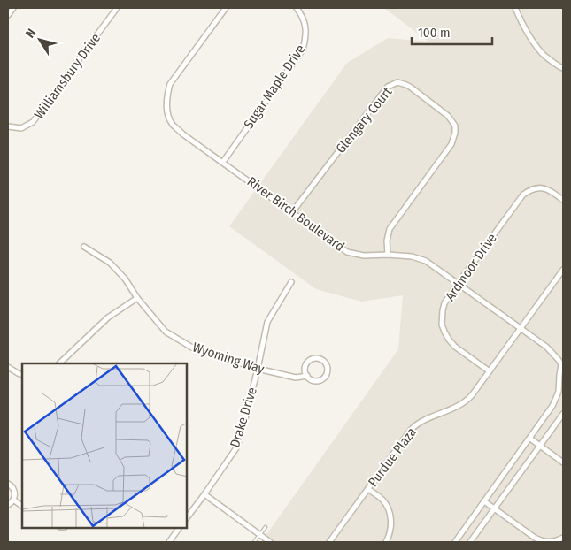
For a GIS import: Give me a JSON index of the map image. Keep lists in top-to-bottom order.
{
  "streets": {
    "street": [
      "Williamsbury Drive",
      "Sugar Maple Drive",
      "Glengary Court",
      "River Birch Boulevard",
      "Ardmoor Drive",
      "Wyoming Way",
      "Drake Drive",
      "Purdue Plaza"
    ]
  },
  "crossings": [
    ["Sugar Maple Drive", "River Birch Boulevard"],
    ["Glengary Court", "River Birch Boulevard"],
    ["River Birch Boulevard", "Ardmoor Drive"],
    ["River Birch Boulevard", "Purdue Plaza"],
    ["Ardmoor Drive", "Purdue Plaza"],
    ["Wyoming Way", "Drake Drive"]
  ],
  "scale_bar": "100 m",
  "north": "top left"
}
